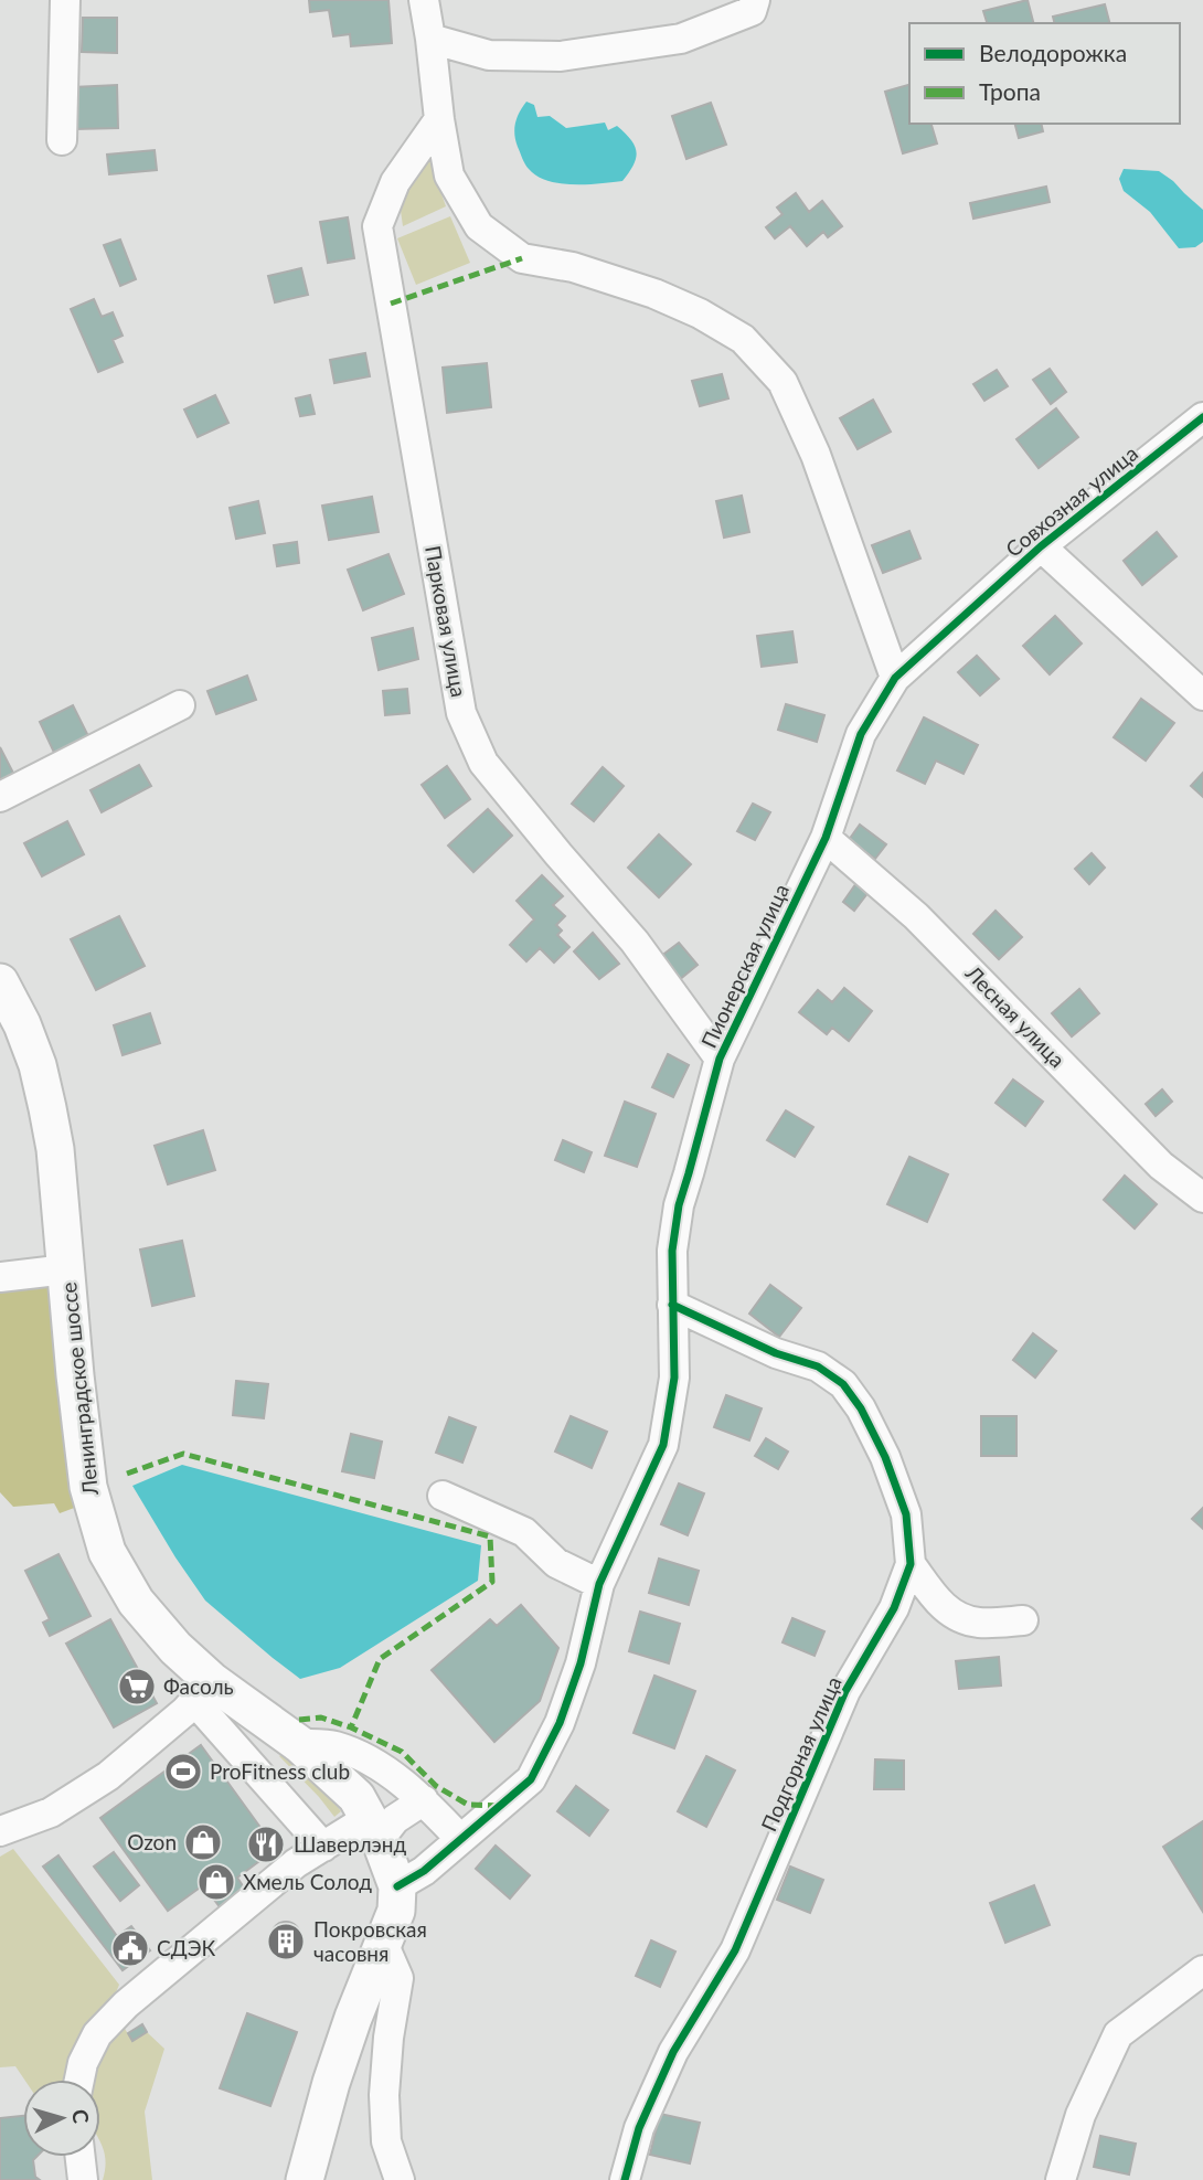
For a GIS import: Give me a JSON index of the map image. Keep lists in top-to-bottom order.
{
  "streets": {
    "main road": ["Ленинградское шоссе"],
    "street": [
      "Совхозная улица",
      "Парковая улица",
      "Пионерская улица",
      "Лесная улица",
      "Подгорная улица"
    ]
  },
  "crossings": [
    ["Совхозная улица", "Пионерская улица"],
    ["Парковая улица", "Пионерская улица"],
    ["Пионерская улица", "Лесная улица"],
    ["Пионерская улица", "Ленинградское шоссе"],
    ["Пионерская улица", "Подгорная улица"]
  ],
  "places": {
    "supermarket": ["Фасоль"],
    "sports": ["ProFitness club"],
    "shop": ["Ozon", "Хмель Солод"],
    "restaurant": ["Шаверлэнд"],
    "building": ["Покровская часовня"],
    "public building": ["СДЭК"]
  },
  "legend": ["Велодорожка", "Тропа"],
  "north": "right"
}
